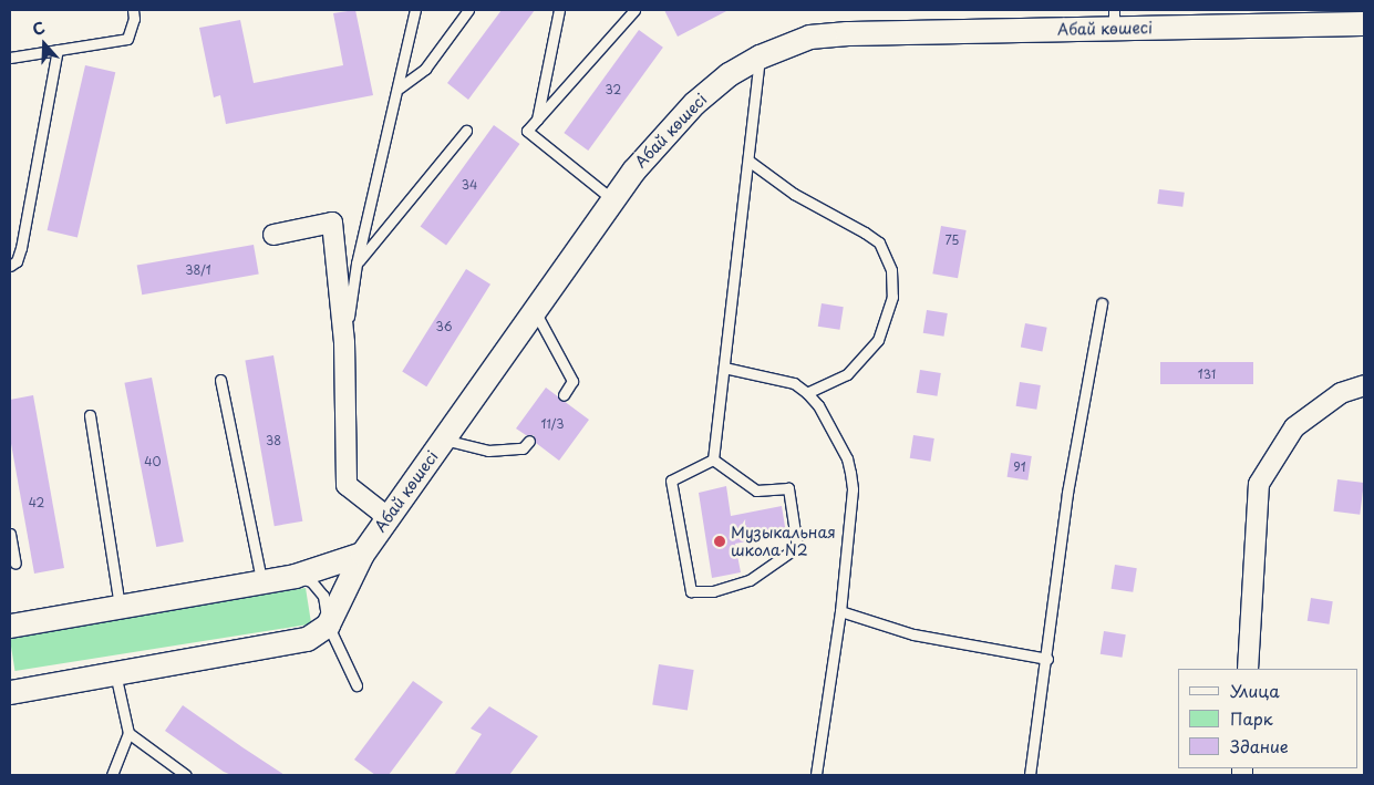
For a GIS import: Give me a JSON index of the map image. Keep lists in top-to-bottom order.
{
  "streets": {
    "street": ["Абай көшесі"]
  },
  "places": ["Музыкальная школа N2"],
  "house_numbers": [
    "32",
    "34",
    "75",
    "38/1",
    "36",
    "131",
    "11/3",
    "38",
    "40",
    "91",
    "42"
  ],
  "legend": ["Улица", "Парк", "Здание"],
  "north": "top"
}
